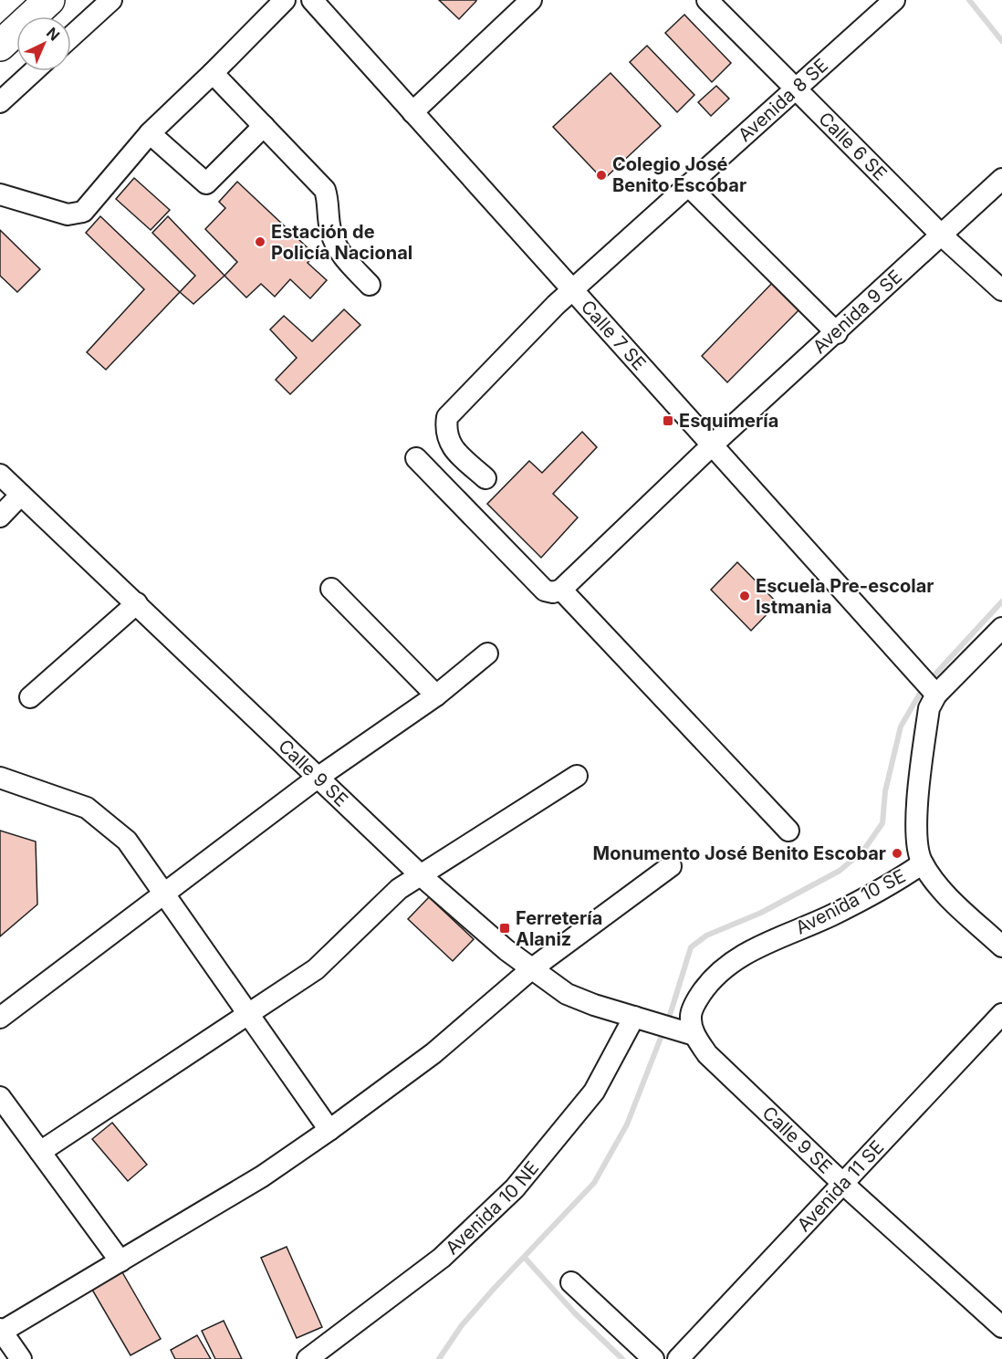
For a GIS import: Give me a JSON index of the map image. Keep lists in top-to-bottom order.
{
  "streets": {
    "street": [
      "Avenida 8 SE",
      "Calle 6 SE",
      "Avenida 9 SE",
      "Calle 7 SE",
      "Calle 9 SE",
      "Avenida 10 SE",
      "Avenida 11 SE",
      "Avenida 10 NE"
    ]
  },
  "crossings": [
    ["Avenida 8 SE", "Calle 6 SE"],
    ["Avenida 8 SE", "Calle 7 SE"],
    ["Calle 6 SE", "Avenida 9 SE"],
    ["Avenida 9 SE", "Calle 7 SE"],
    ["Calle 7 SE", "Avenida 10 SE"],
    ["Calle 9 SE", "Avenida 10 SE"],
    ["Calle 9 SE", "Avenida 11 SE"],
    ["Calle 9 SE", "Avenida 10 NE"]
  ],
  "places": {
    "other": [
      "Colegio José Benito Escobar",
      "Estación de Policía Nacional",
      "Escuela Pre-escolar Istmania",
      "Monumento José Benito Escobar"
    ],
    "transit": ["Esquimería", "Ferretería Alaniz"]
  },
  "north": "top right"
}
